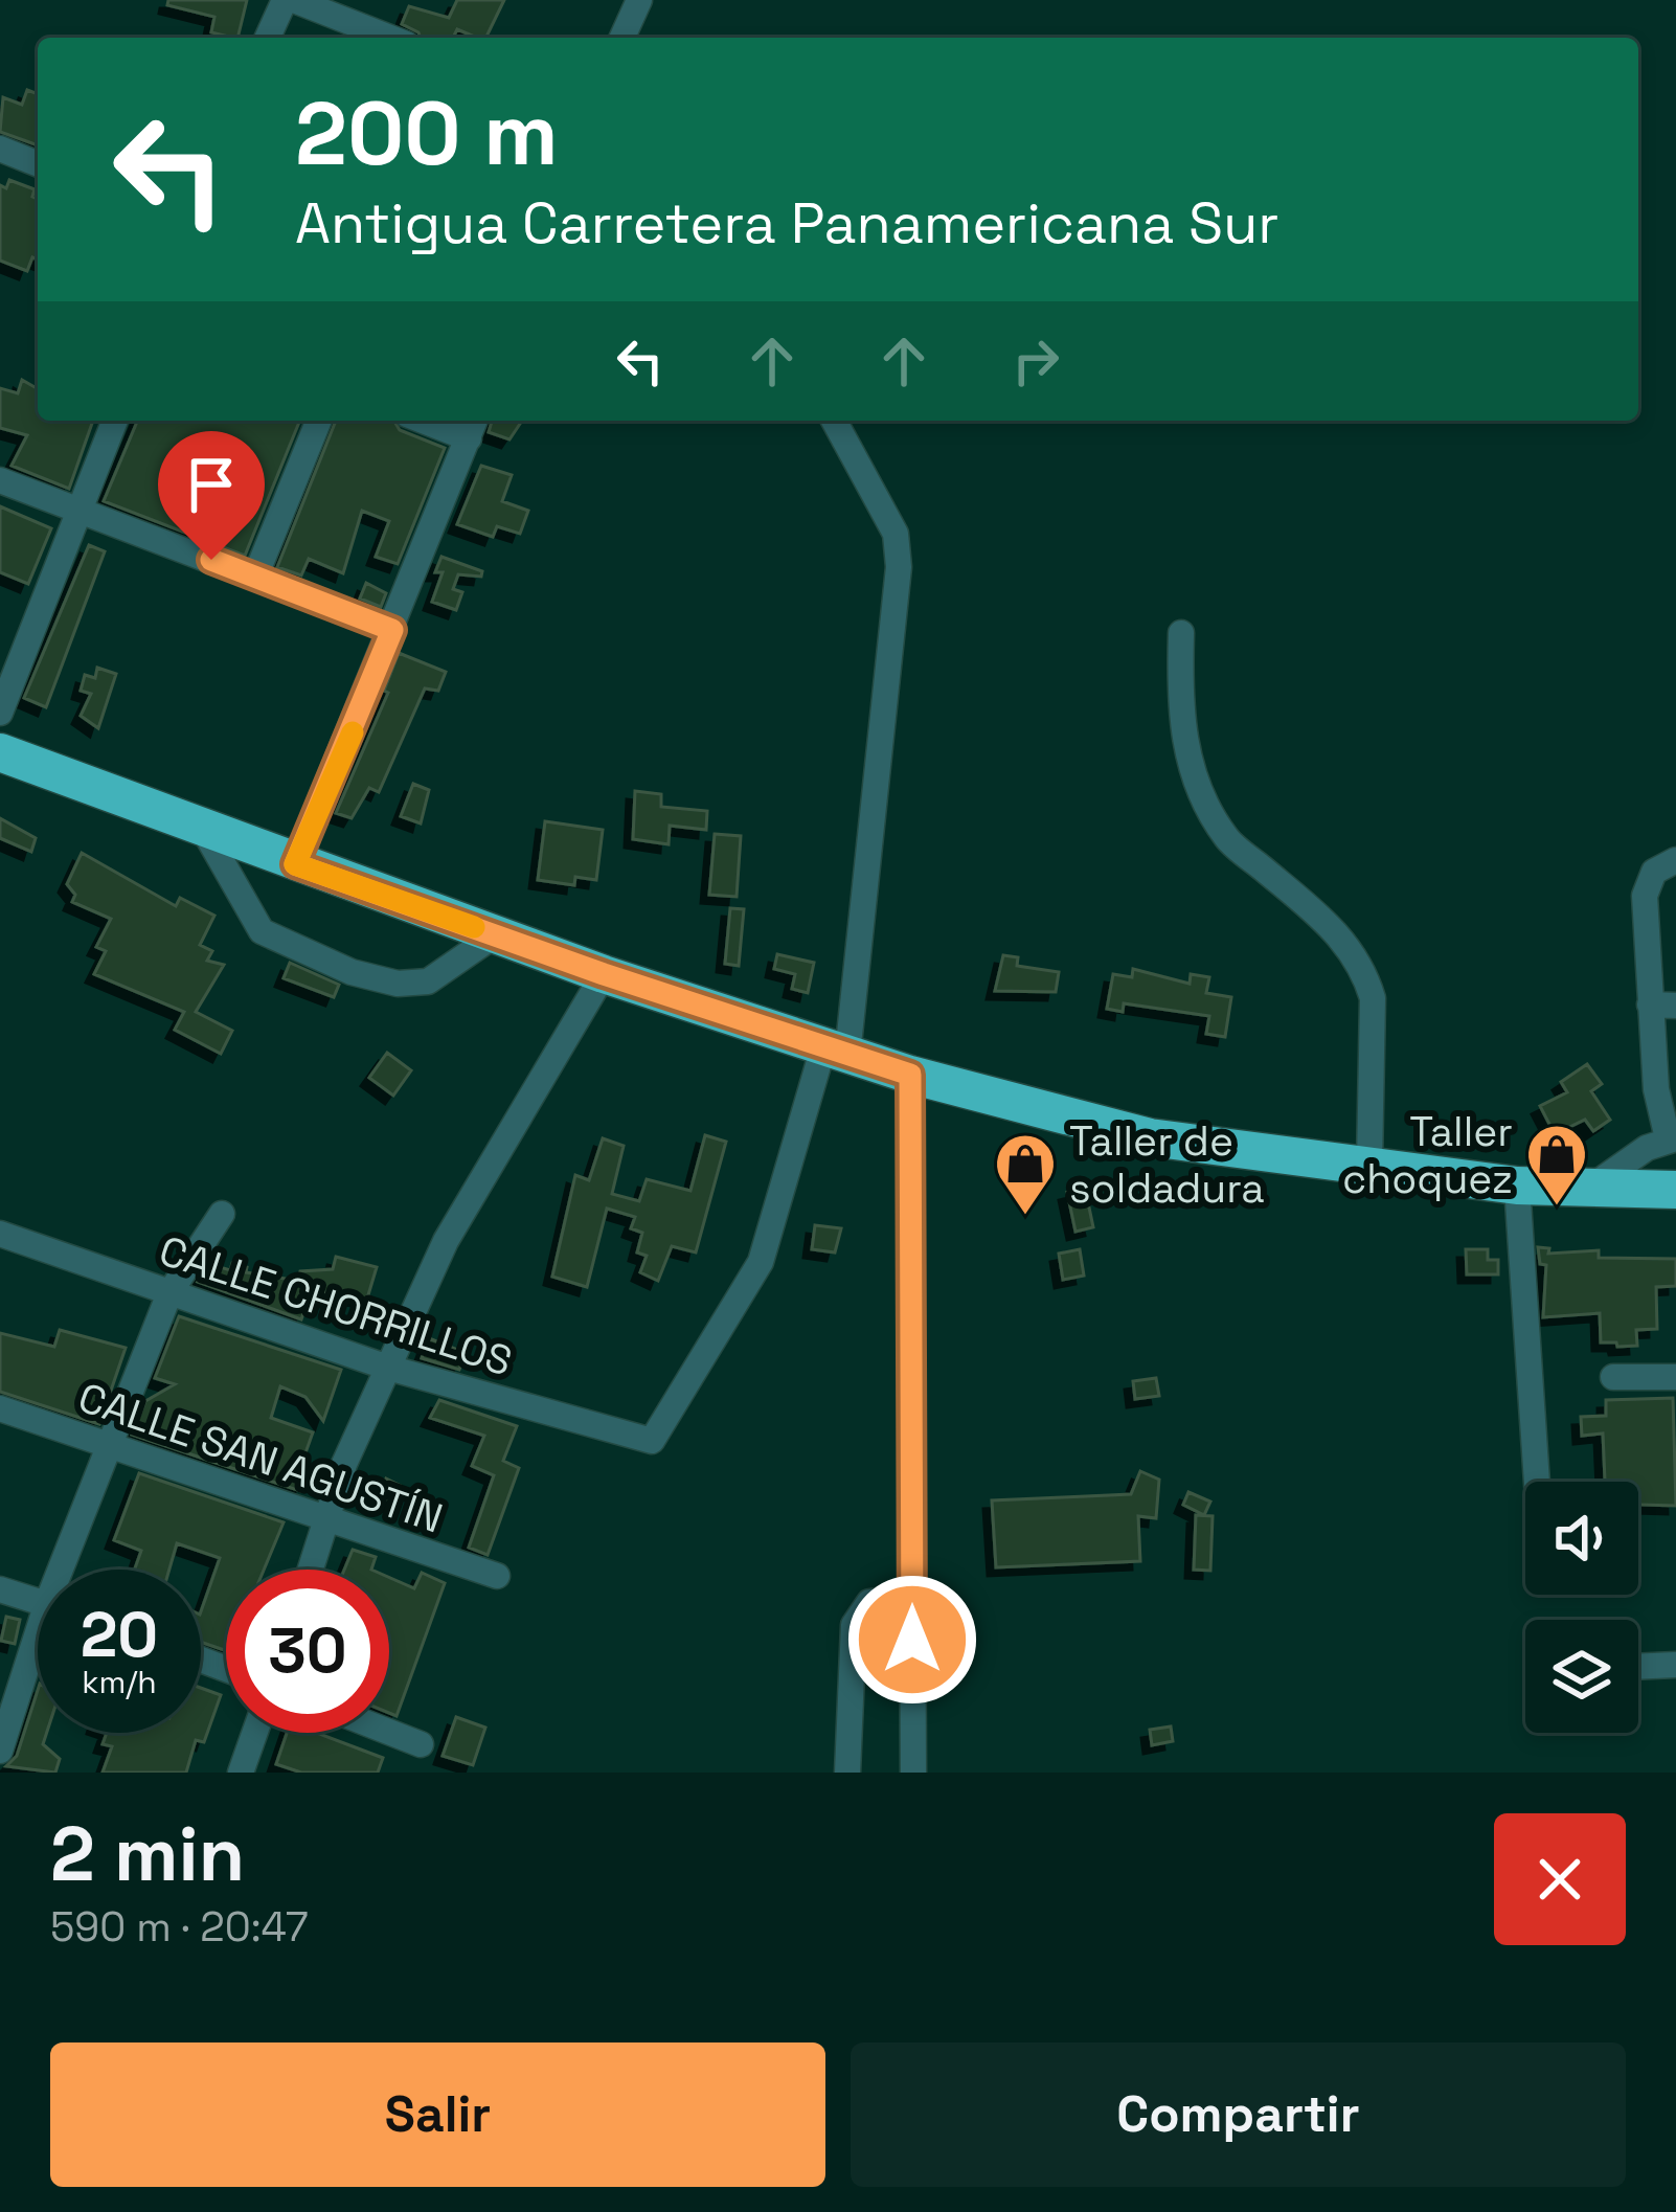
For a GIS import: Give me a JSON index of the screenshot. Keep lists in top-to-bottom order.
{
  "streets": {
    "street": ["CALLE CHORRILLOS", "CALLE SAN AGUSTÍN"]
  },
  "places": {
    "shop": ["Taller choquez", "Taller de soldadura"]
  },
  "page": {
    "turn": ["200 m", "Antigua Carretera Panamericana Sur"],
    "speed": "20 km/h",
    "limit": "30",
    "heading": ["2 min", "590 m · 20:47"],
    "buttons": ["Salir", "Compartir"]
  }
}
